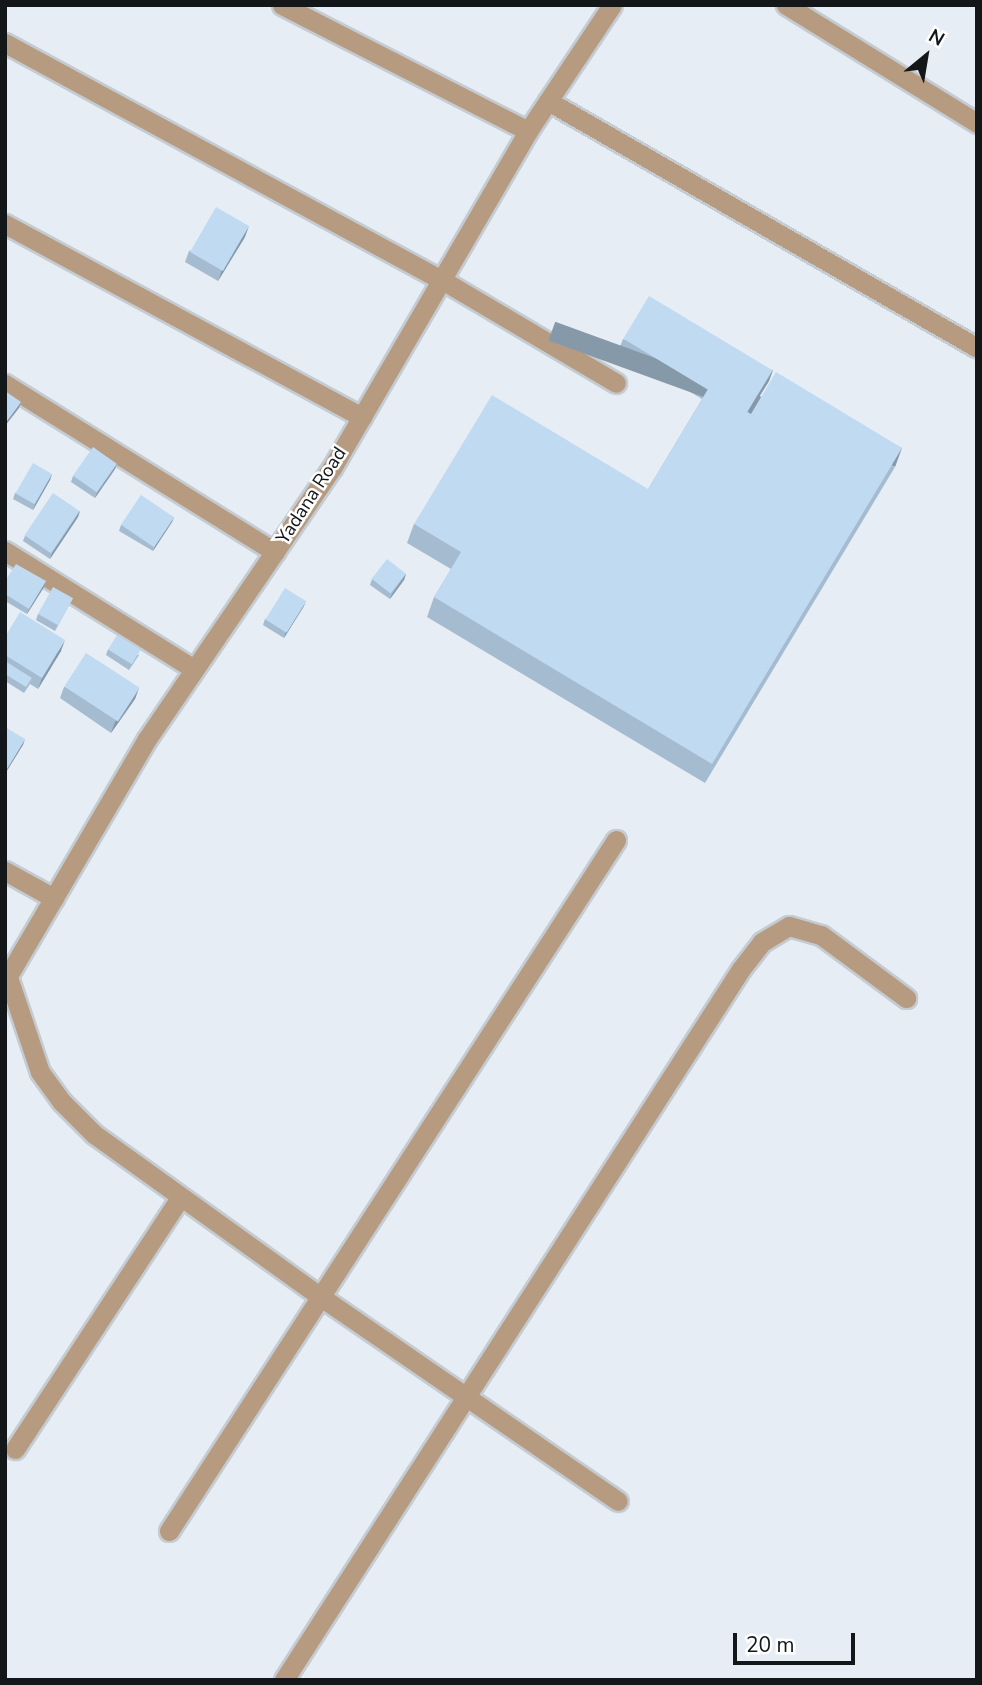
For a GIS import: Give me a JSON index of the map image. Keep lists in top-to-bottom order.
{
  "streets": {
    "street": ["Yadana Road"]
  },
  "scale_bar": "20 m",
  "north": "top right"
}
